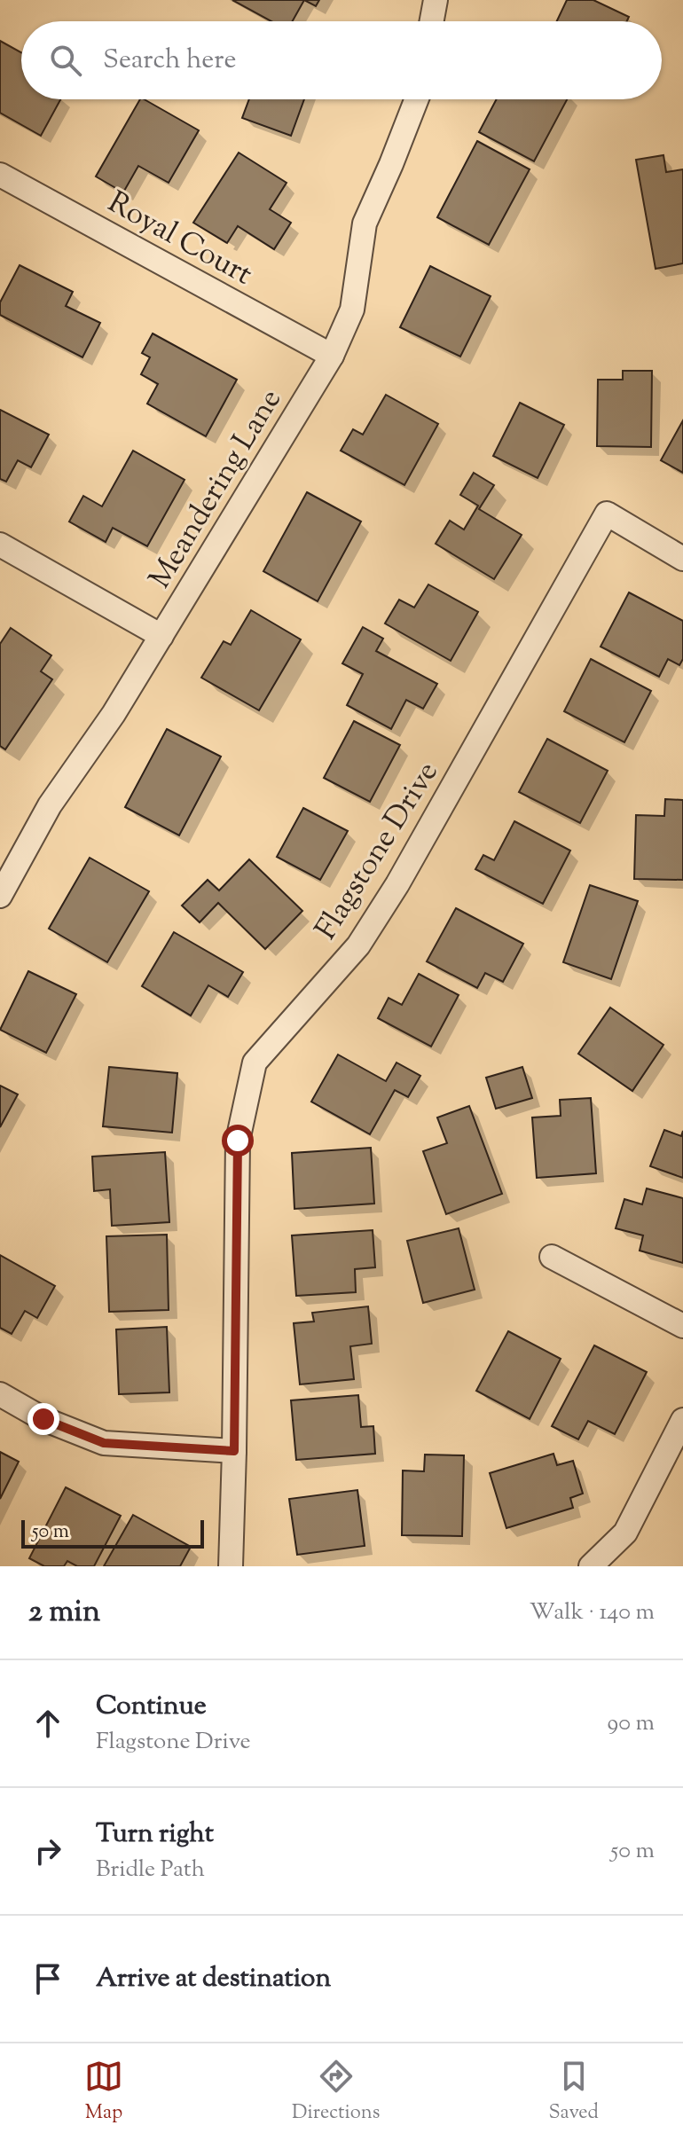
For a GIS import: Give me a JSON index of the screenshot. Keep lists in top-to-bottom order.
{
  "streets": {
    "street": ["Royal Court", "Meandering Lane", "Flagstone Drive"]
  },
  "crossings": [
    ["Royal Court", "Meandering Lane"]
  ],
  "scale_bar": "50 m",
  "page": {
    "search": "Search here",
    "scale": "50 m",
    "heading": ["2 min", "Walk · 140 m"],
    "list": [
      ["Continue", "Flagstone Drive", "90 m"],
      ["Turn right", "Bridle Path", "50 m"],
      "Arrive at destination"
    ],
    "nav": ["Map", "Directions", "Saved"]
  }
}
